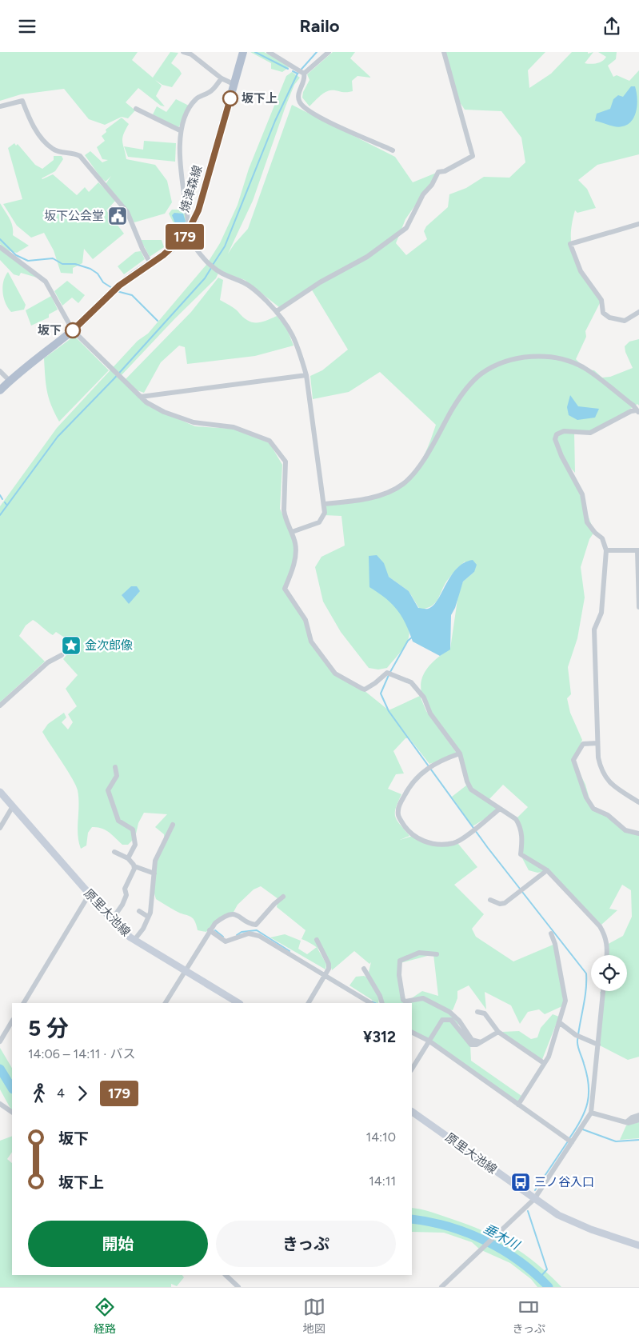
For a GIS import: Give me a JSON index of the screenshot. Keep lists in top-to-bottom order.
{
  "streets": {
    "main road": ["焼津森線", "原里大池線"]
  },
  "water": ["垂木川"],
  "places": {
    "other": ["坂下上", "坂下"],
    "public building": ["坂下公会堂"],
    "place": ["金次郎像"],
    "bus stop": ["三ノ谷入口"]
  },
  "lines": ["bus line 179"],
  "page": {
    "header": "Railo",
    "on_map": "179",
    "heading": ["5 分", "14:06 – 14:11 · バス", "¥312"],
    "legs": ["4", "179"],
    "list": [
      {
        "name": "坂下",
        "value": "14:10"
      },
      {
        "name": "坂下上",
        "value": "14:11"
      }
    ],
    "buttons": ["開始", "きっぷ"],
    "tabs": ["経路", "地図", "きっぷ"]
  }
}
